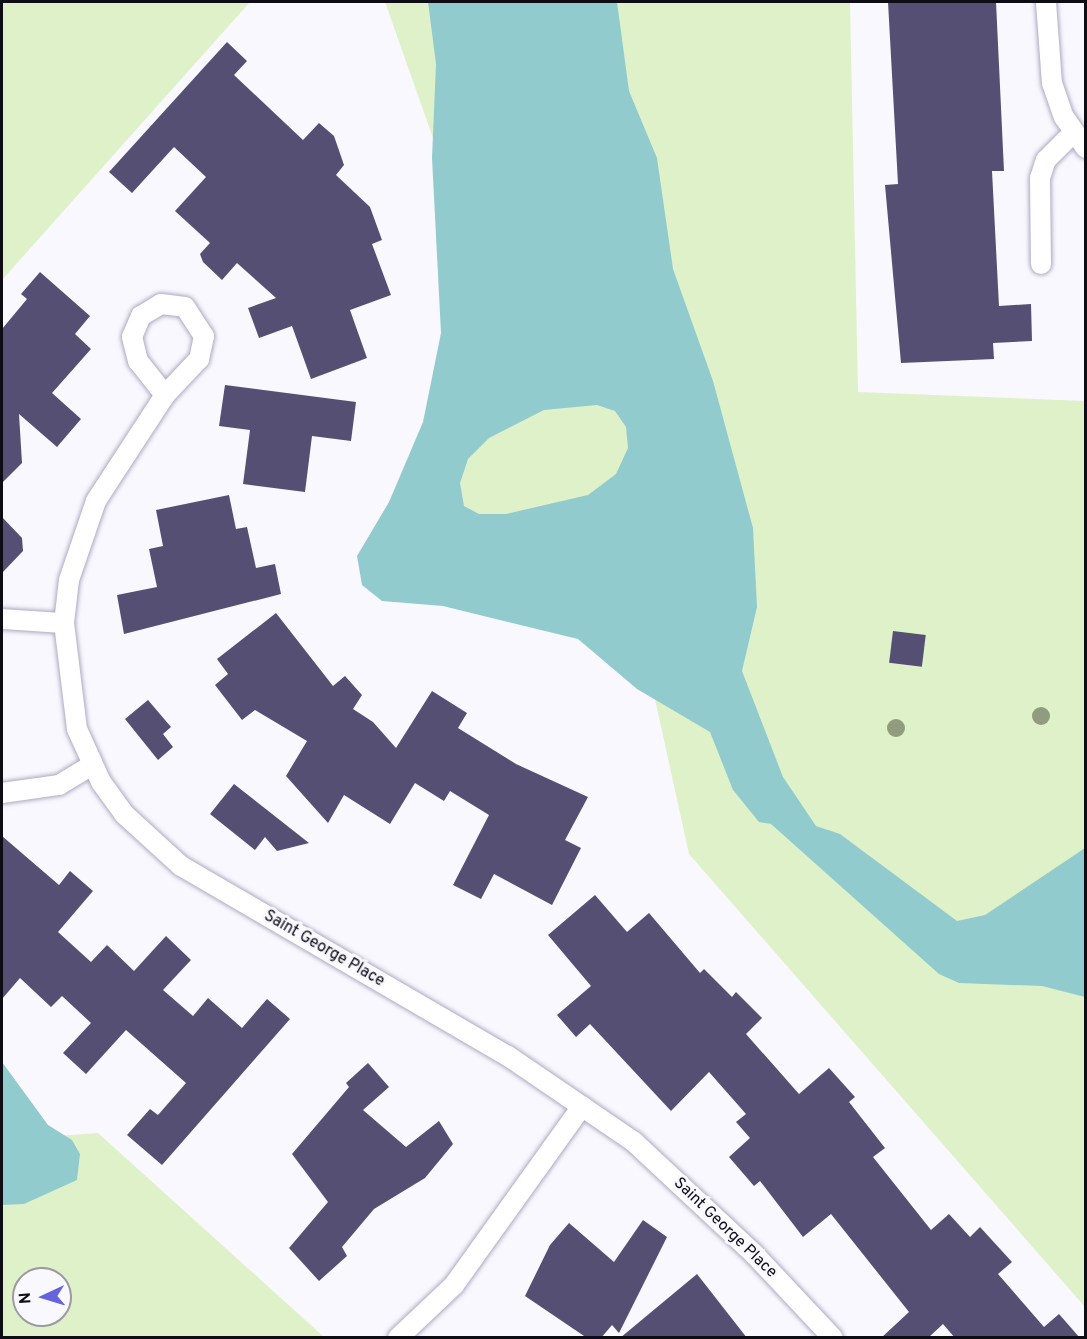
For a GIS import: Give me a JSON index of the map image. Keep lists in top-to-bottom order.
{
  "streets": {
    "street": ["Saint George Place"]
  },
  "north": "left"
}
